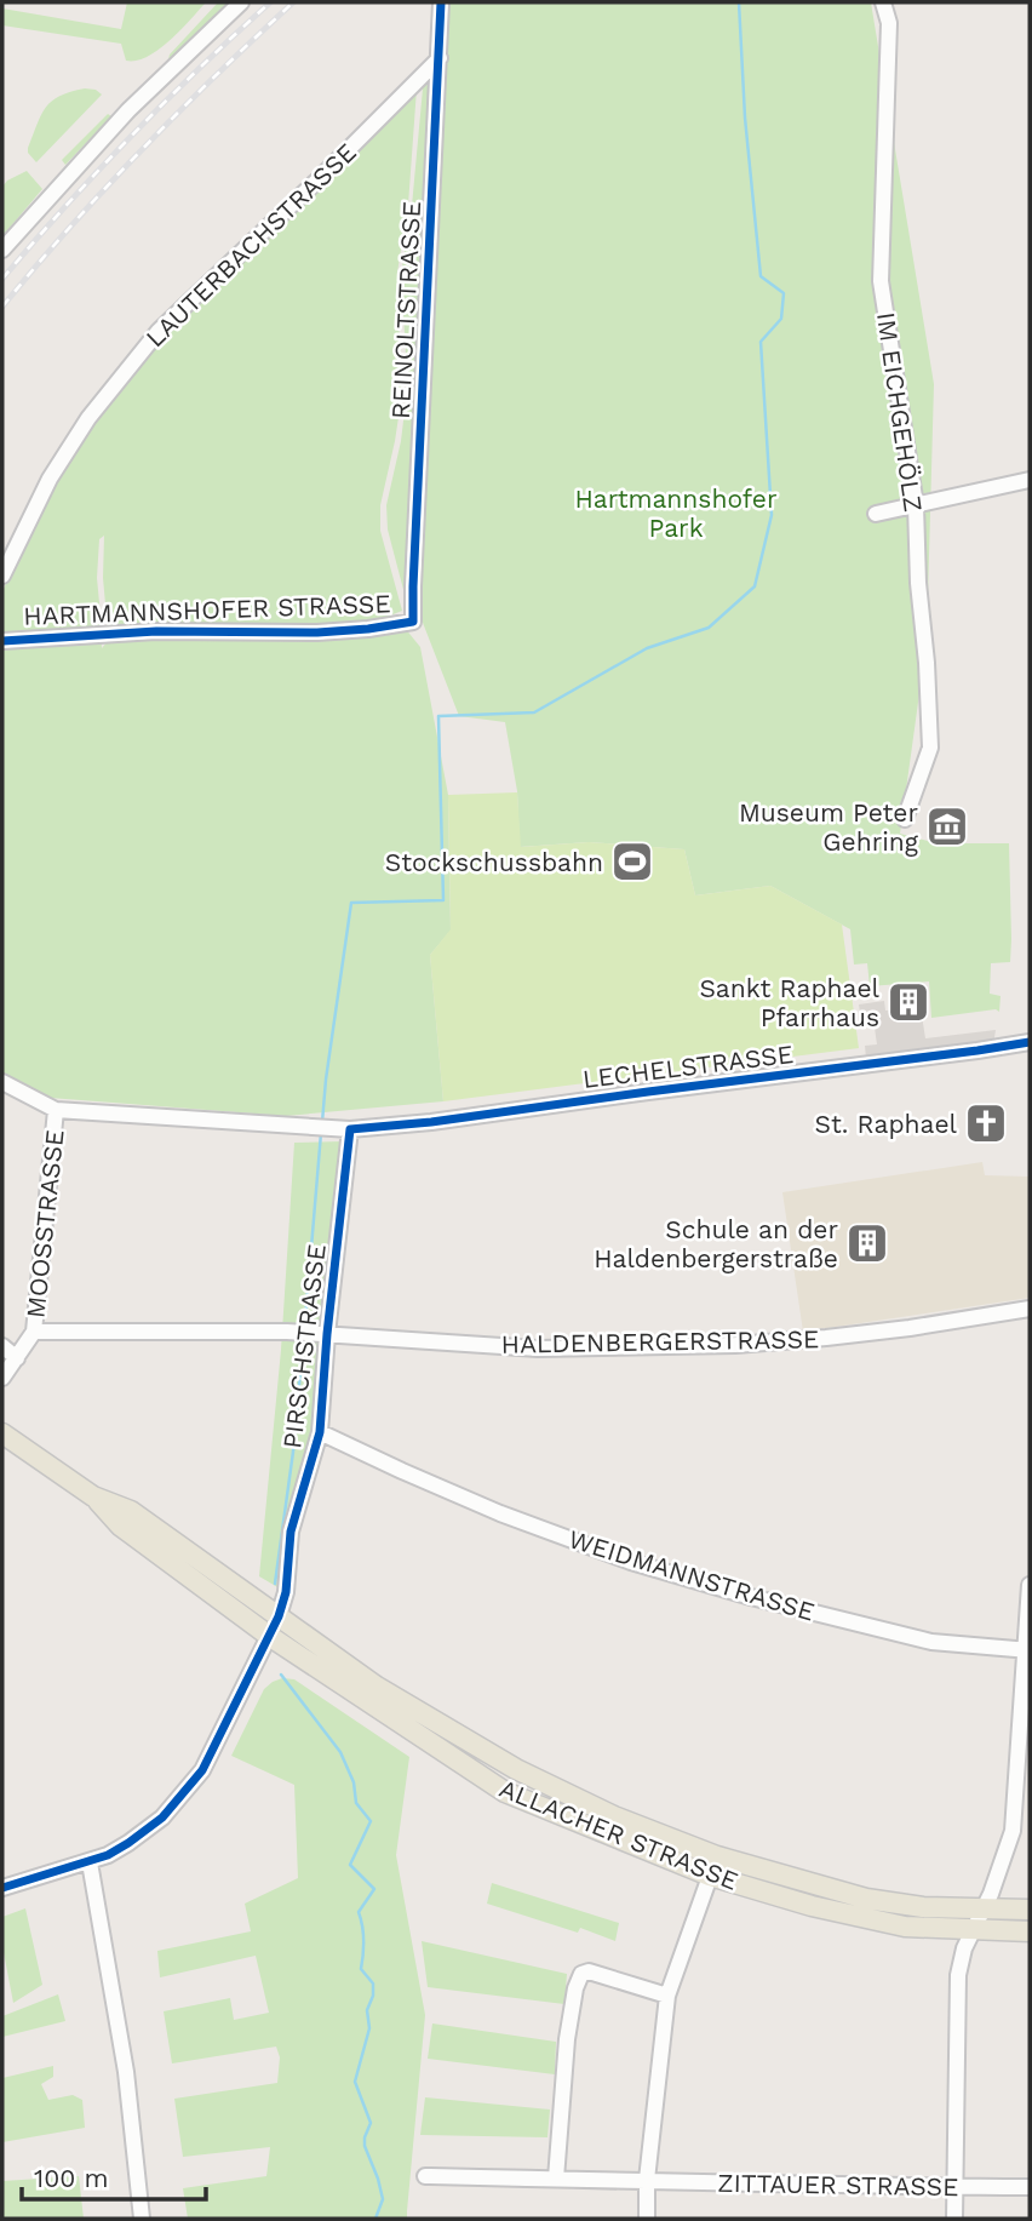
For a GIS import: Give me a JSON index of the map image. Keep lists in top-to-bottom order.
{
  "streets": {
    "main road": ["ALLACHER STRASSE"],
    "street": [
      "LAUTERBACHSTRASSE",
      "REINOLTSTRASSE",
      "IM EICHGEHÖLZ",
      "HARTMANNSHOFER STRASSE",
      "LECHELSTRASSE",
      "MOOSSTRASSE",
      "HALDENBERGERSTRASSE",
      "PIRSCHSTRASSE",
      "WEIDMANNSTRASSE",
      "ZITTAUER STRASSE"
    ]
  },
  "crossings": [
    ["LAUTERBACHSTRASSE", "REINOLTSTRASSE"],
    ["REINOLTSTRASSE", "HARTMANNSHOFER STRASSE"],
    ["LECHELSTRASSE", "MOOSSTRASSE"],
    ["LECHELSTRASSE", "PIRSCHSTRASSE"],
    ["MOOSSTRASSE", "HALDENBERGERSTRASSE"],
    ["HALDENBERGERSTRASSE", "PIRSCHSTRASSE"],
    ["PIRSCHSTRASSE", "WEIDMANNSTRASSE"],
    ["PIRSCHSTRASSE", "ALLACHER STRASSE"]
  ],
  "parks": ["Hartmannshofer Park"],
  "places": {
    "museum": ["Museum Peter Gehring"],
    "sports": ["Stockschussbahn"],
    "building": ["Sankt Raphael Pfarrhaus", "Schule an der Haldenbergerstraße"],
    "church": ["St. Raphael"]
  },
  "scale_bar": "100 m"
}
